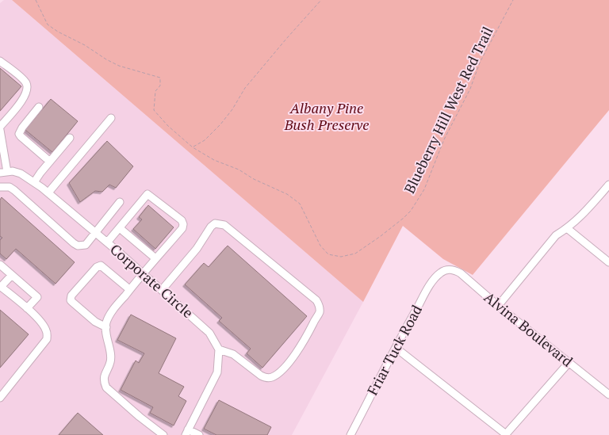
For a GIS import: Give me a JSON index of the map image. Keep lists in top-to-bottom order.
{
  "streets": {
    "street": ["Corporate Circle", "Alvina Boulevard", "Friar Tuck Road"],
    "path": ["Blueberry Hill West Red Trail"]
  },
  "crossings": [
    ["Alvina Boulevard", "Friar Tuck Road"]
  ],
  "parks": ["Albany Pine Bush Preserve"]
}
